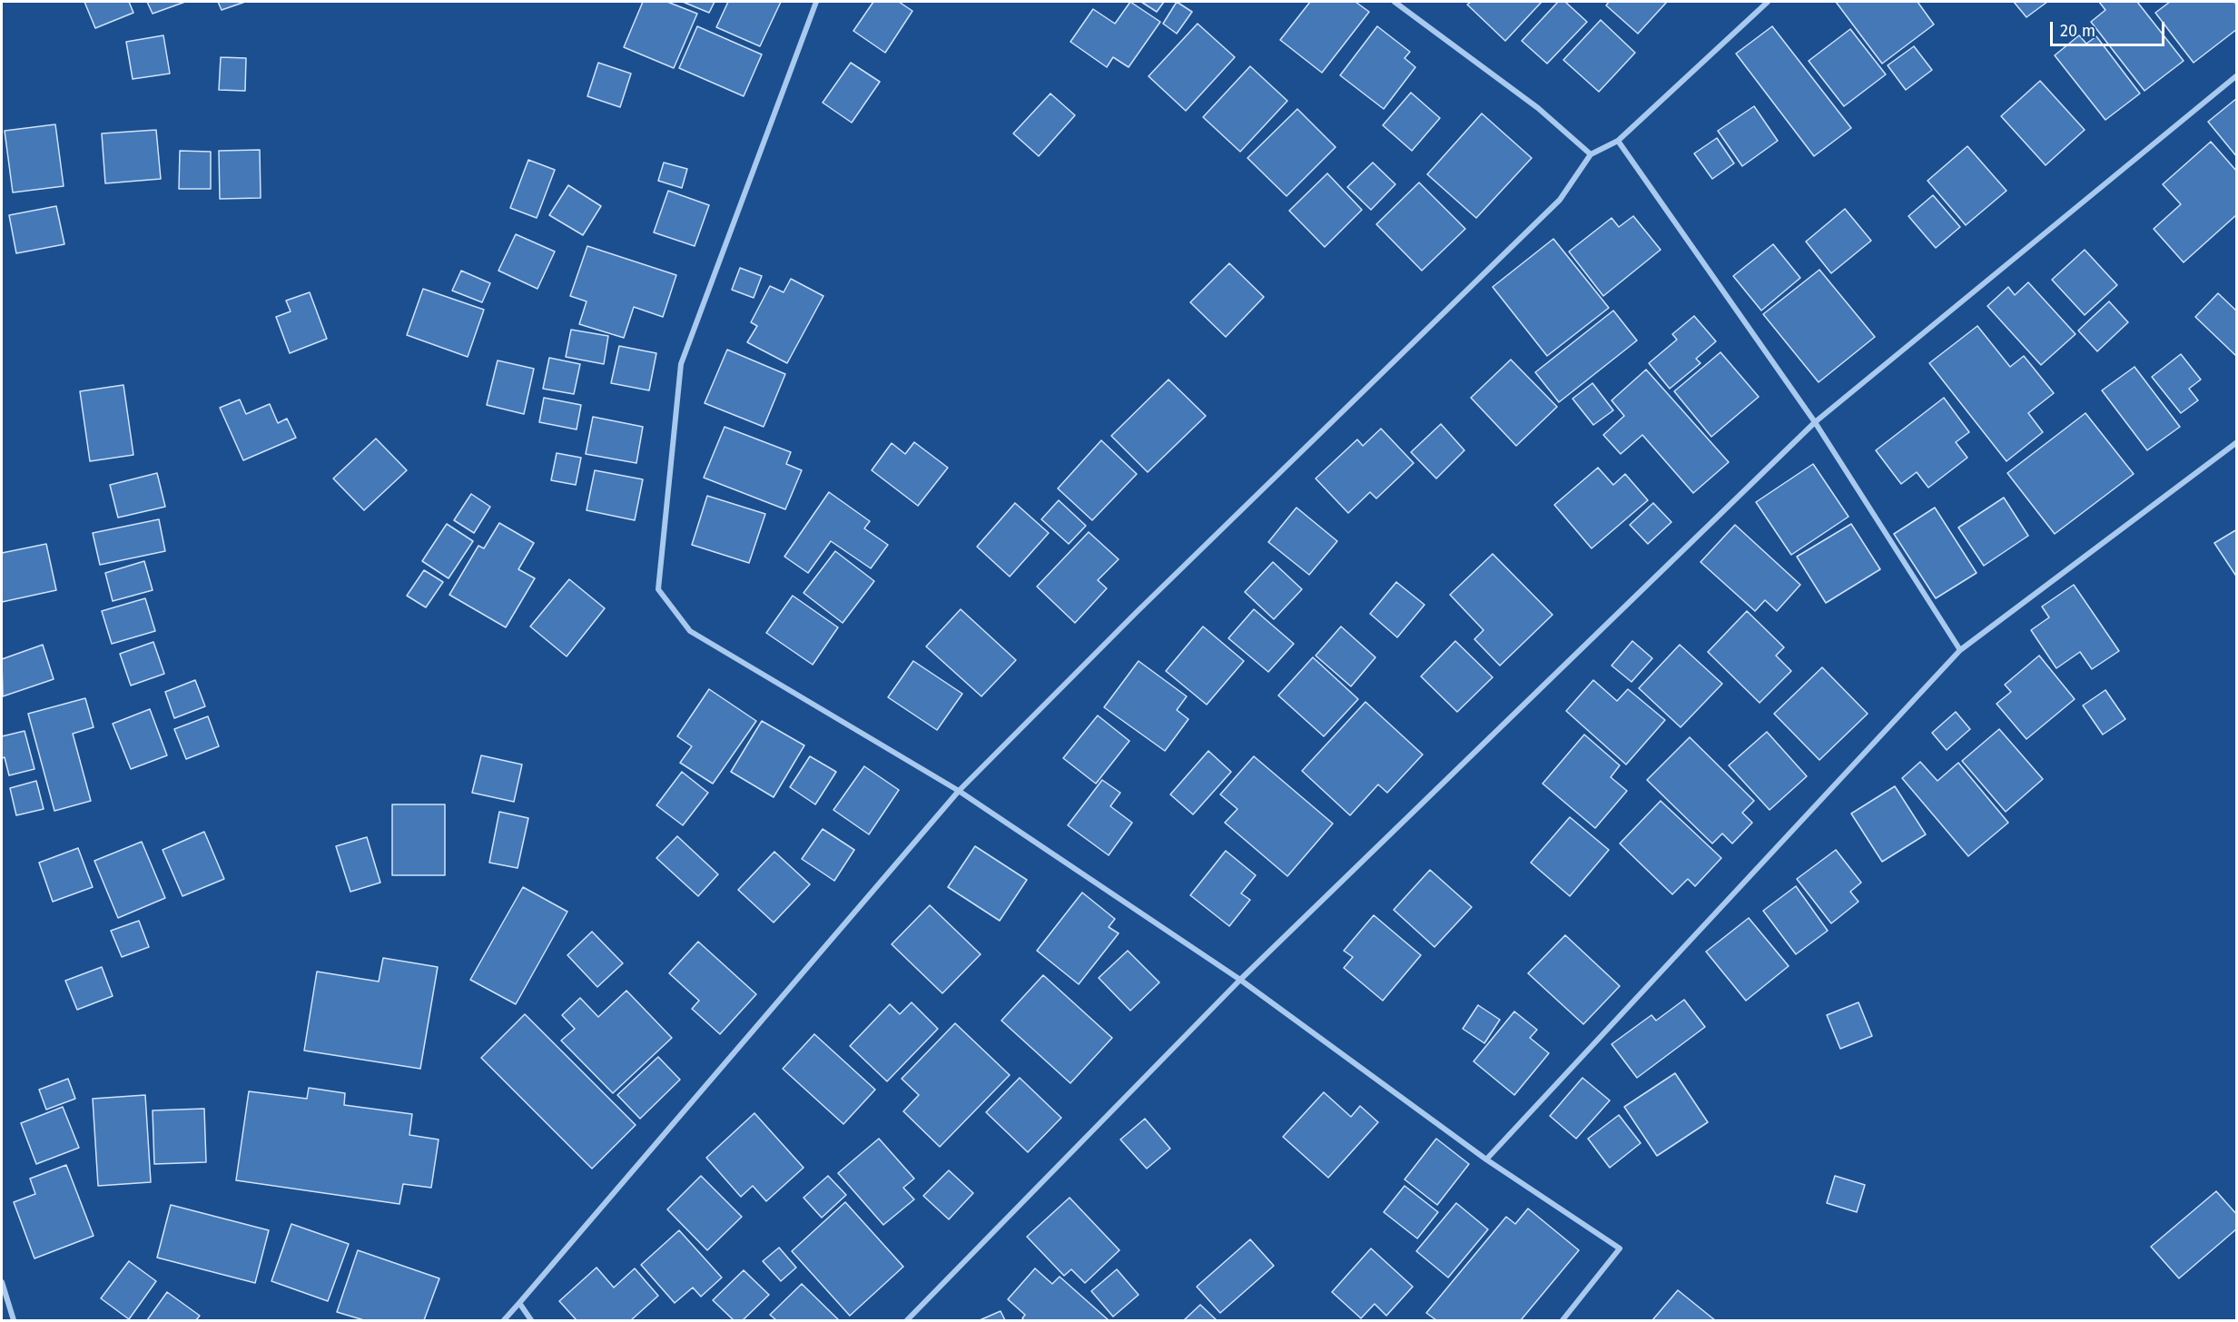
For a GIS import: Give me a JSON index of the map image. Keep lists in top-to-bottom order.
{
  "scale_bar": "20 m"
}
